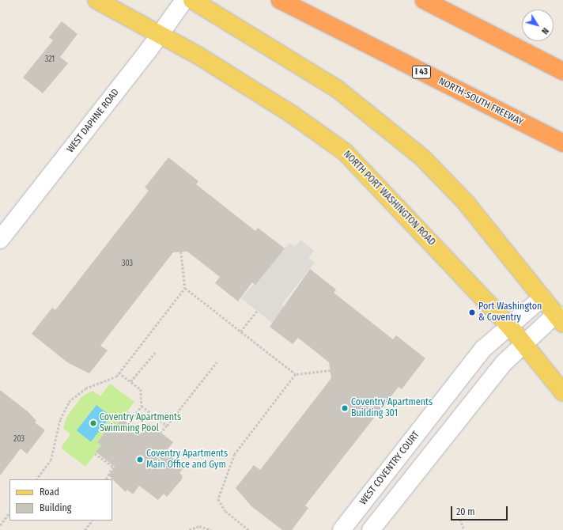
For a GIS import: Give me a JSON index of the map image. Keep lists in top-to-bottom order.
{
  "streets": {
    "highway": ["I 43", "NORTH-SOUTH FREEWAY"],
    "main road": ["NORTH PORT WASHINGTON ROAD"],
    "street": ["WEST DAPHNE ROAD", "WEST COVENTRY COURT"]
  },
  "crossings": [
    ["WEST DAPHNE ROAD", "NORTH PORT WASHINGTON ROAD"],
    ["NORTH PORT WASHINGTON ROAD", "WEST COVENTRY COURT"]
  ],
  "places": [
    "Port Washington & Coventry",
    "Coventry Apartments Building 301",
    "Coventry Apartments Swimming Pool",
    "Coventry Apartments Main Office and Gym"
  ],
  "house_numbers": ["321", "303", "203"],
  "legend": ["Road", "Building"],
  "scale_bar": "20 m",
  "north": "bottom right"
}
